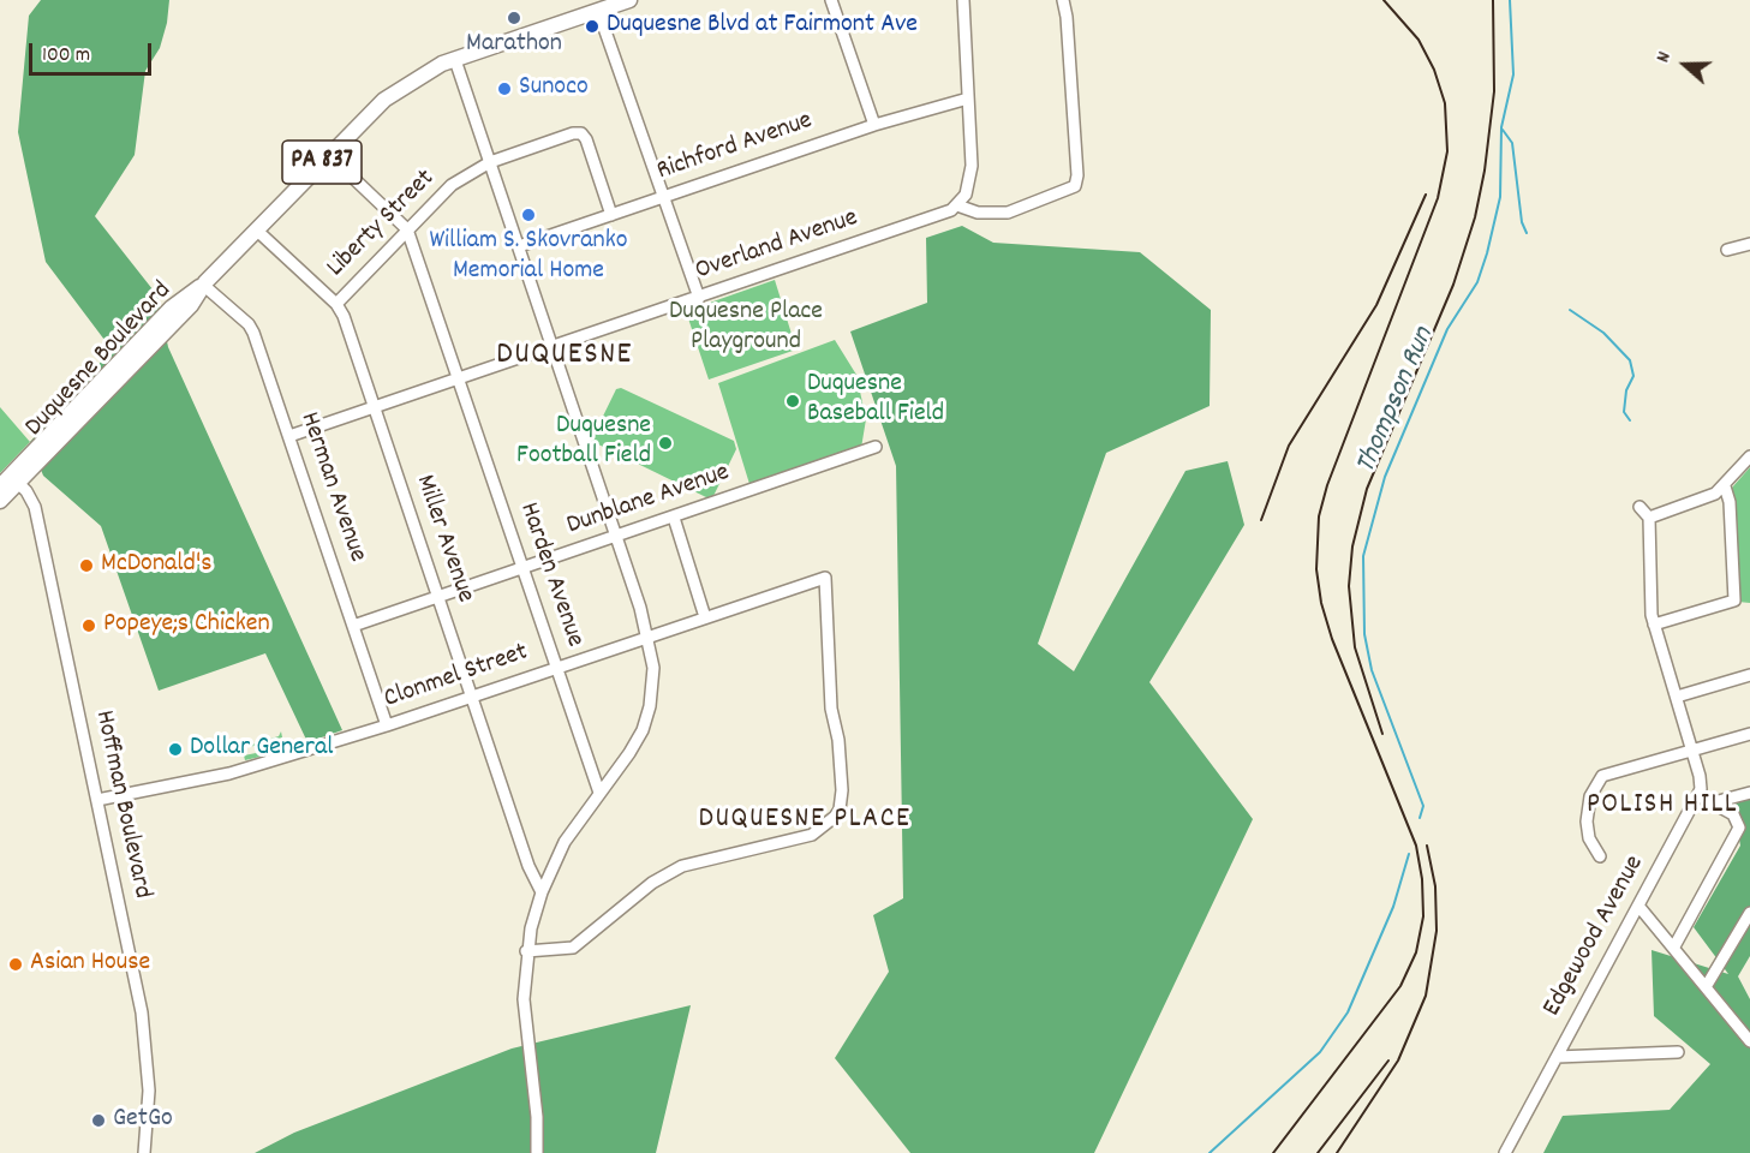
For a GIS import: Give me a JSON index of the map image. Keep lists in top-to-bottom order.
{
  "streets": {
    "main road": ["PA 837", "Duquesne Boulevard"],
    "street": [
      "Richford Avenue",
      "Liberty Street",
      "Overland Avenue",
      "Herman Avenue",
      "Dunblane Avenue",
      "Miller Avenue",
      "Harden Avenue",
      "Clonmel Street",
      "Hoffman Boulevard",
      "Edgewood Avenue"
    ]
  },
  "crossings": [
    ["Richford Avenue", "Liberty Street"],
    ["PA 837", "Duquesne Boulevard"],
    ["PA 837", "Hoffman Boulevard"],
    ["Liberty Street", "Miller Avenue"],
    ["Liberty Street", "Harden Avenue"],
    ["Overland Avenue", "Herman Avenue"],
    ["Overland Avenue", "Miller Avenue"],
    ["Overland Avenue", "Harden Avenue"],
    ["Duquesne Boulevard", "Herman Avenue"],
    ["Duquesne Boulevard", "Miller Avenue"],
    ["Duquesne Boulevard", "Harden Avenue"],
    ["Duquesne Boulevard", "Hoffman Boulevard"],
    ["Herman Avenue", "Dunblane Avenue"],
    ["Herman Avenue", "Clonmel Street"],
    ["Dunblane Avenue", "Miller Avenue"],
    ["Dunblane Avenue", "Harden Avenue"],
    ["Miller Avenue", "Clonmel Street"],
    ["Harden Avenue", "Clonmel Street"],
    ["Clonmel Street", "Hoffman Boulevard"]
  ],
  "districts": ["DUQUESNE", "POLISH HILL", "DUQUESNE PLACE"],
  "water": ["Thompson Run"],
  "parks": ["Duquesne Place Playground"],
  "places": [
    "Marathon",
    "Duquesne Blvd at Fairmont Ave",
    "Sunoco",
    "William S. Skovranko Memorial Home",
    "Duquesne Baseball Field",
    "Duquesne Football Field",
    "McDonald's",
    "Popeye;s Chicken",
    "Dollar General",
    "Asian House",
    "GetGo"
  ],
  "scale_bar": "100 m",
  "north": "left"
}
